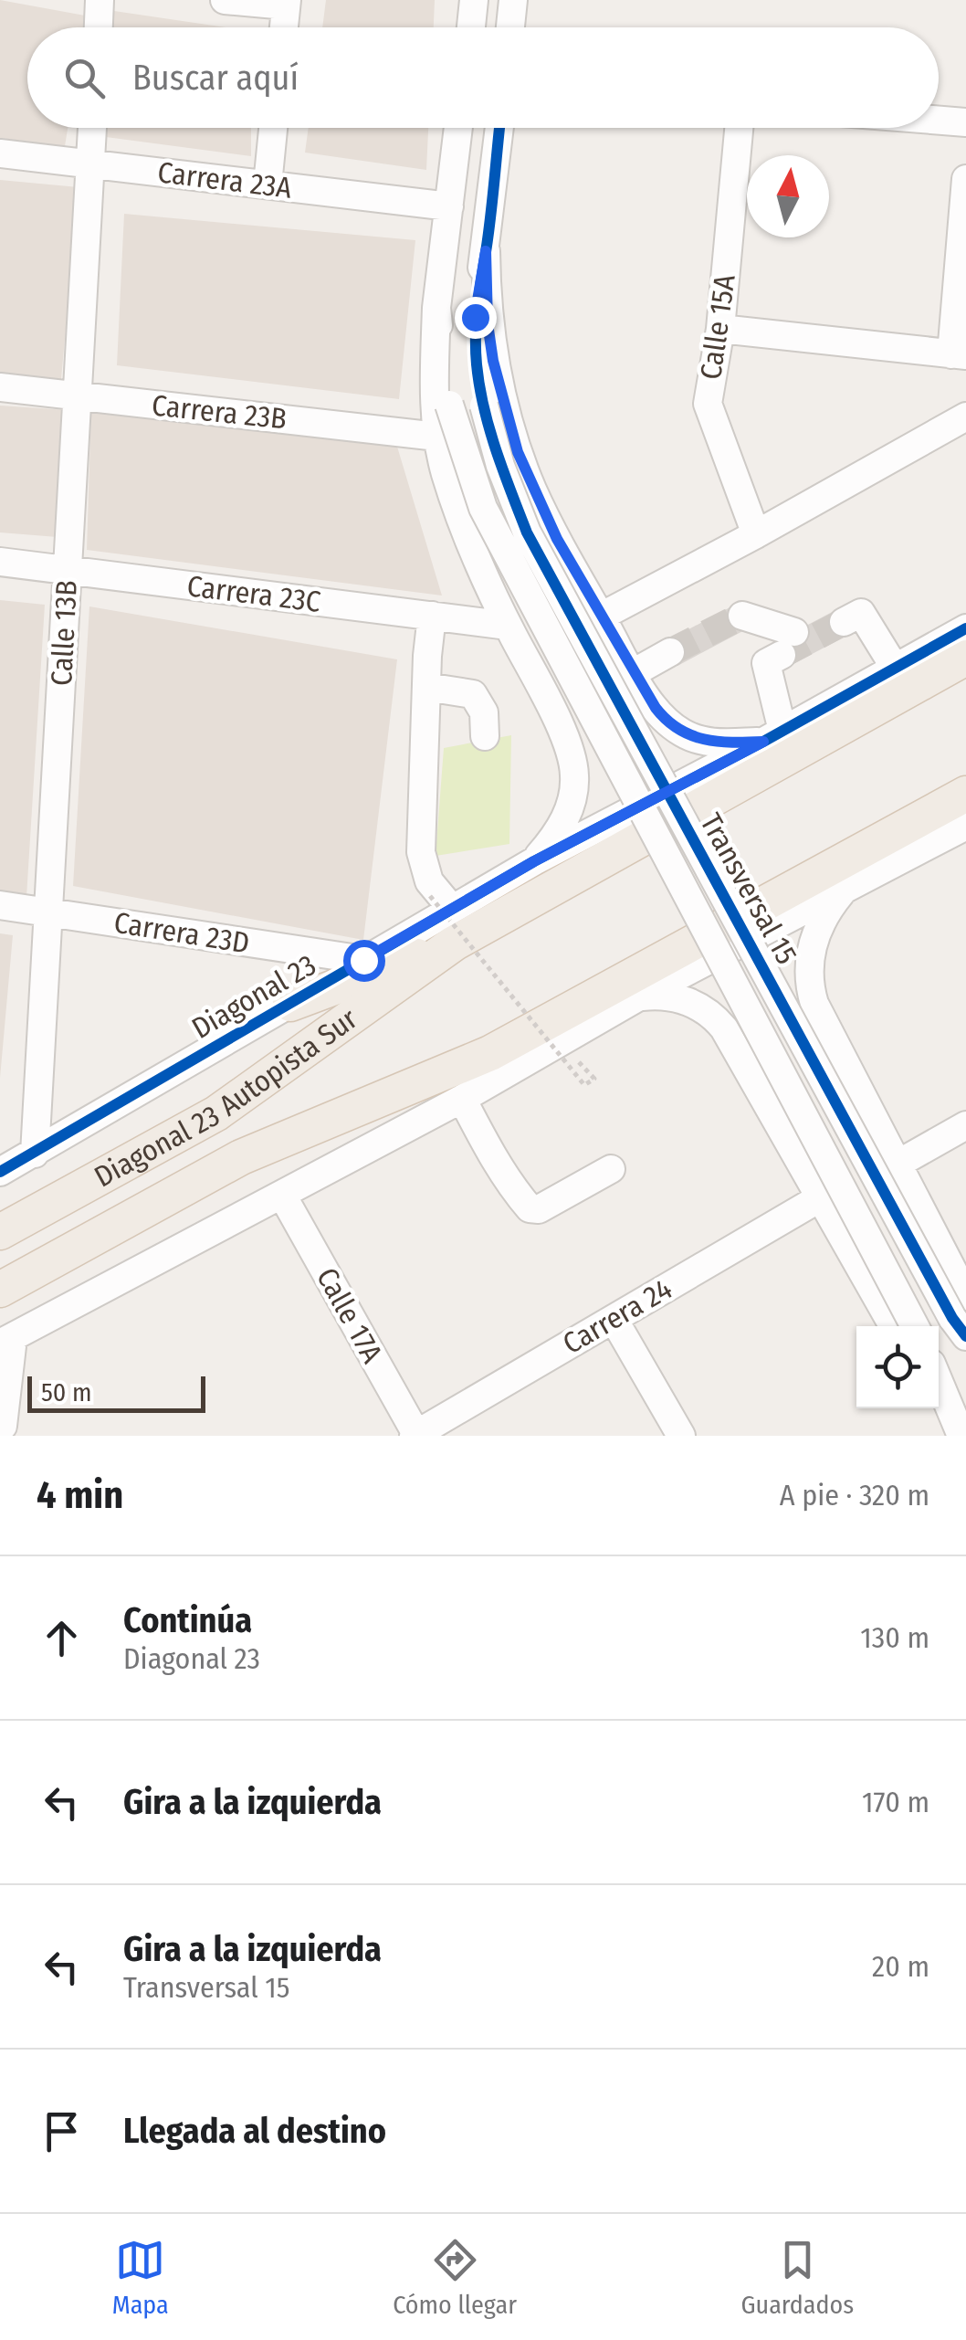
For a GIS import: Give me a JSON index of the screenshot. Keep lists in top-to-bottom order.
{
  "streets": {
    "main road": ["Diagonal 23 Autopista Sur"],
    "street": [
      "Carrera 23A",
      "Calle 15A",
      "Carrera 23B",
      "Carrera 23C",
      "Calle 13B",
      "Transversal 15",
      "Carrera 23D",
      "Diagonal 23",
      "Calle 17A",
      "Carrera 24"
    ]
  },
  "crossings": [
    ["Carrera 23A", "Calle 13B"],
    ["Carrera 23A", "Transversal 15"],
    ["Carrera 23B", "Calle 13B"],
    ["Carrera 23C", "Calle 13B"],
    ["Calle 13B", "Carrera 23D"],
    ["Calle 13B", "Diagonal 23"],
    ["Carrera 23D", "Diagonal 23"],
    ["Diagonal 23", "Diagonal 23 Autopista Sur"],
    ["Calle 17A", "Carrera 24"]
  ],
  "scale_bar": "50 m",
  "north": "top",
  "page": {
    "search": "Buscar aquí",
    "scale": "50 m",
    "heading": ["4 min", "A pie · 320 m"],
    "list": [
      ["Continúa", "Diagonal 23", "130 m"],
      ["Gira a la izquierda", "170 m"],
      ["Gira a la izquierda", "Transversal 15", "20 m"],
      "Llegada al destino"
    ],
    "nav": ["Mapa", "Cómo llegar", "Guardados"]
  }
}
